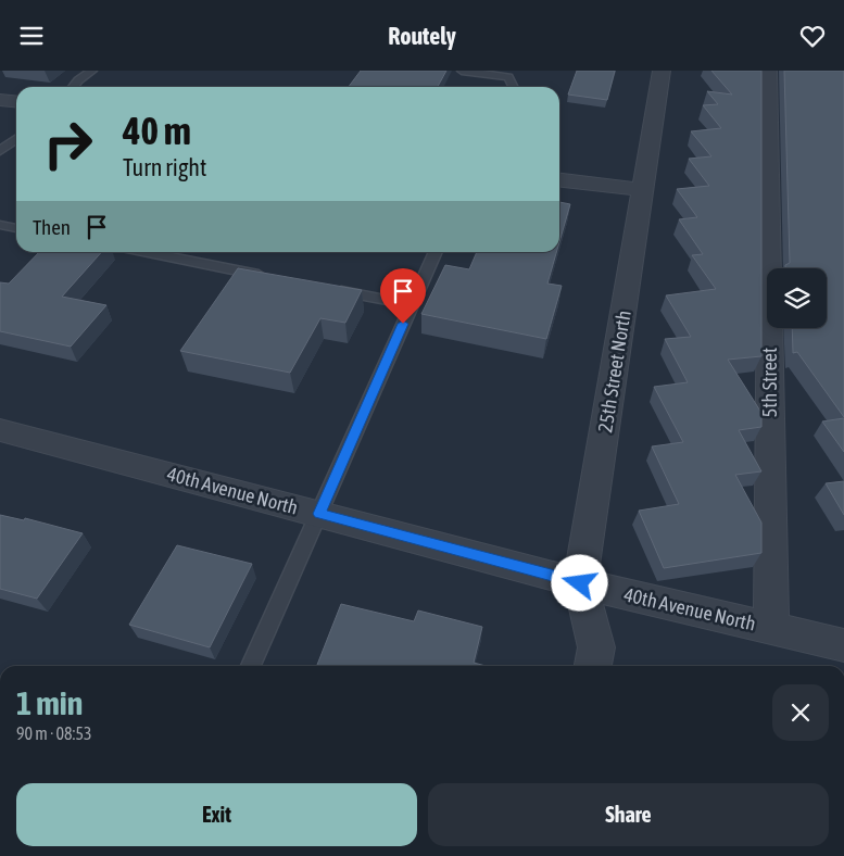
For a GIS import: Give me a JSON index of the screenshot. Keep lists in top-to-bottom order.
{
  "streets": {
    "street": ["25th Street North", "5th Street", "40th Avenue North"]
  },
  "crossings": [
    ["25th Street North", "40th Avenue North"],
    ["5th Street", "40th Avenue North"]
  ],
  "page": {
    "header": "Routely",
    "turn": ["40 m", "Turn right"],
    "then": "Then",
    "heading": ["1 min", "90 m · 08:53"],
    "buttons": ["Exit", "Share"]
  }
}
